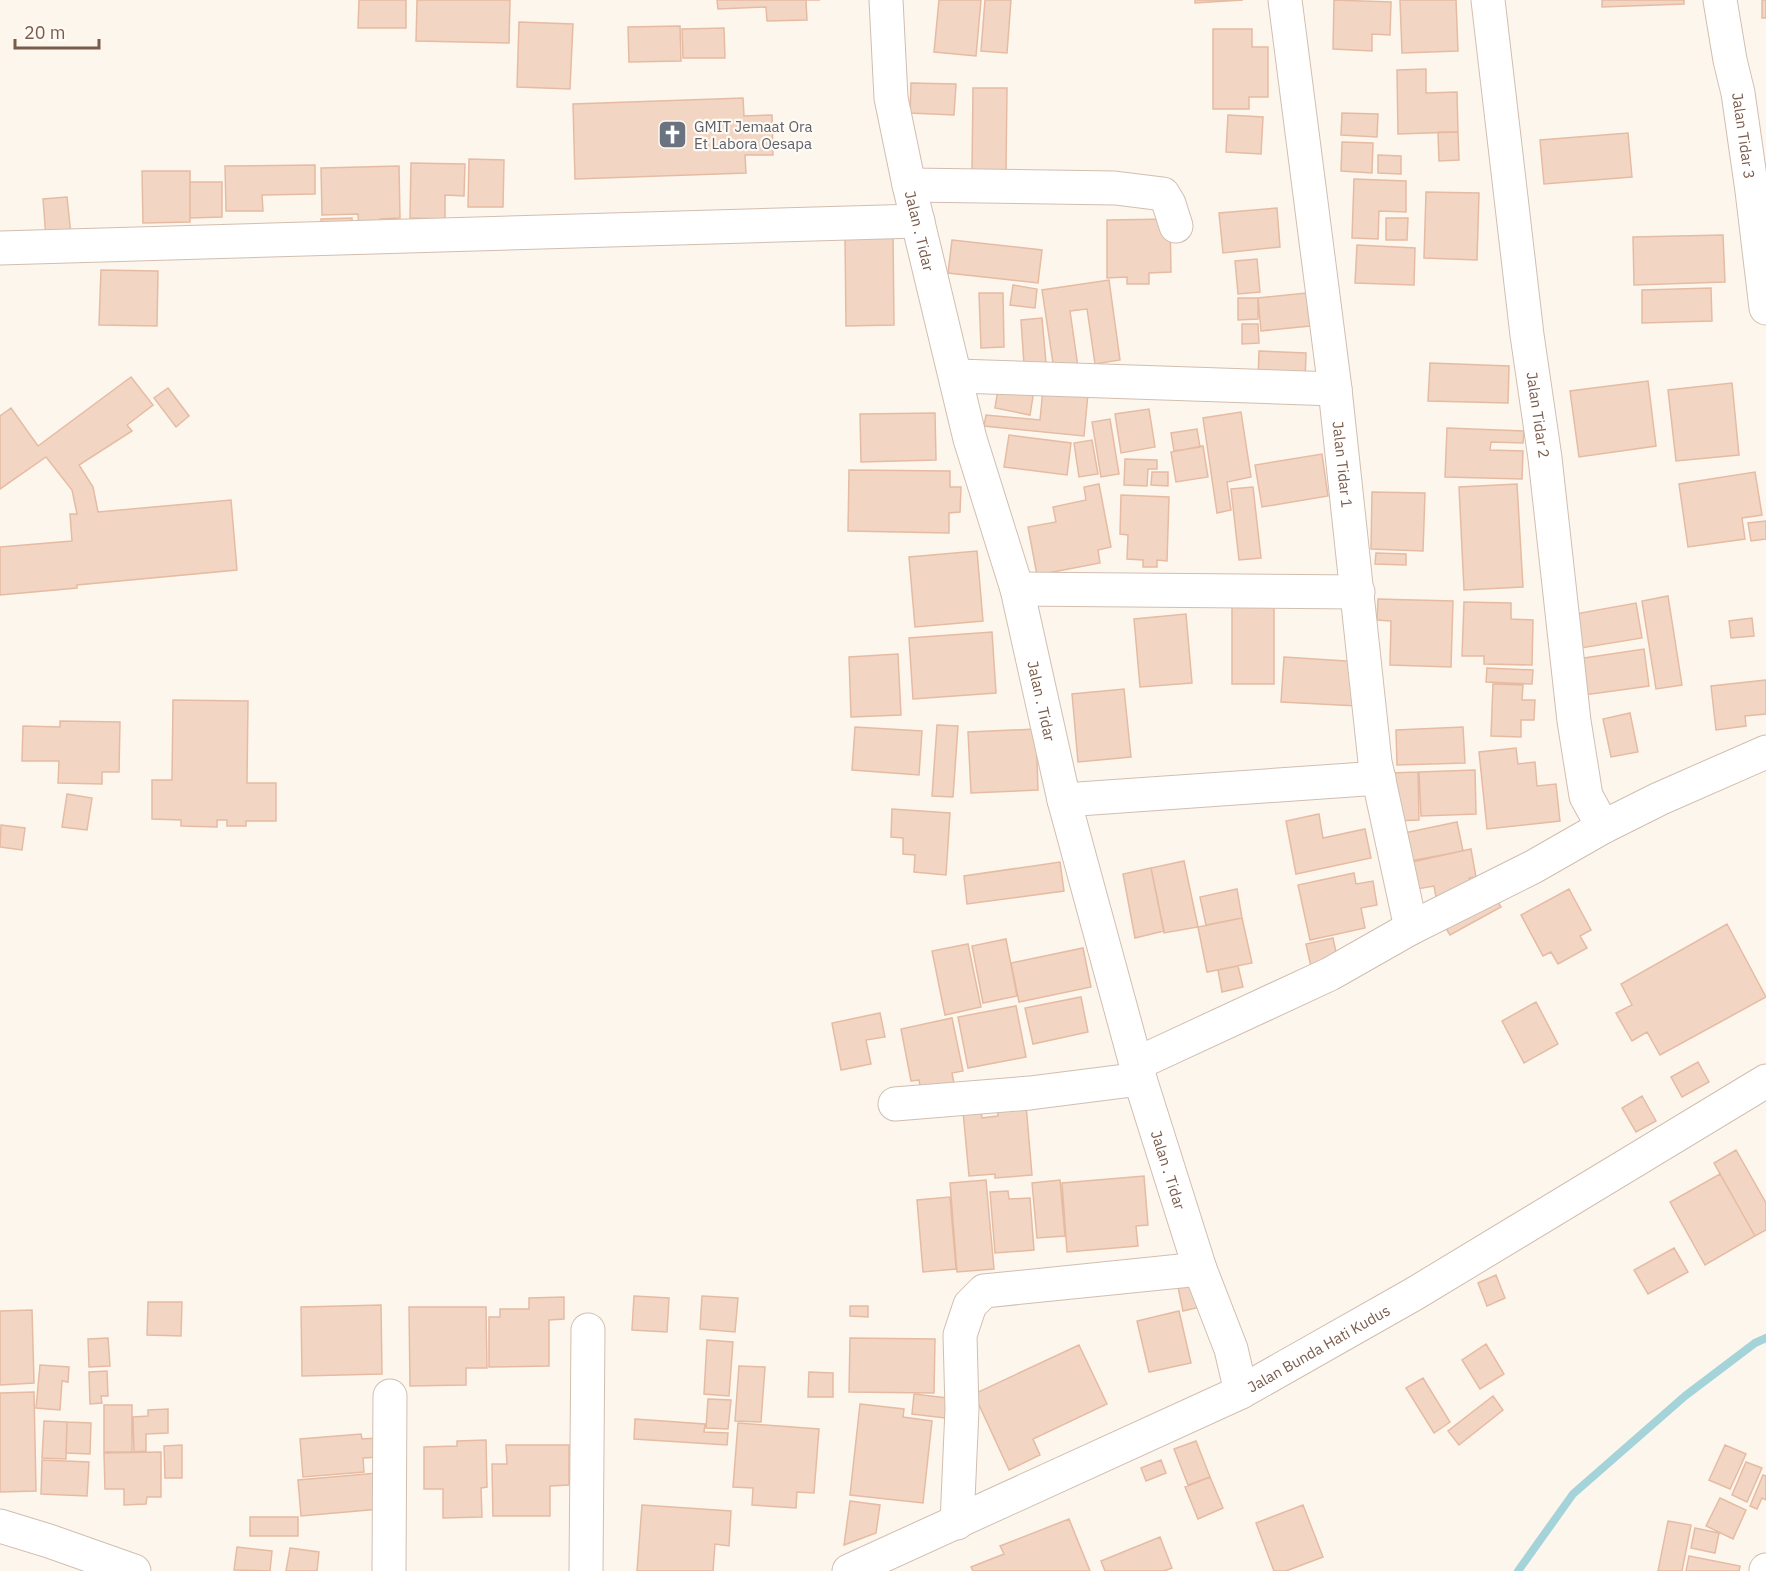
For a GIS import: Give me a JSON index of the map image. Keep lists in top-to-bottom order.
{
  "streets": {
    "street": [
      "Jalan Tidar 3",
      "Jalan . Tidar",
      "Jalan Tidar 2",
      "Jalan Tidar 1",
      "Jalan Bunda Hati Kudus"
    ]
  },
  "crossings": [
    ["Jalan . Tidar", "Jalan Bunda Hati Kudus"]
  ],
  "places": {
    "church": ["GMIT Jemaat Ora Et Labora Oesapa"]
  },
  "scale_bar": "20 m"
}
